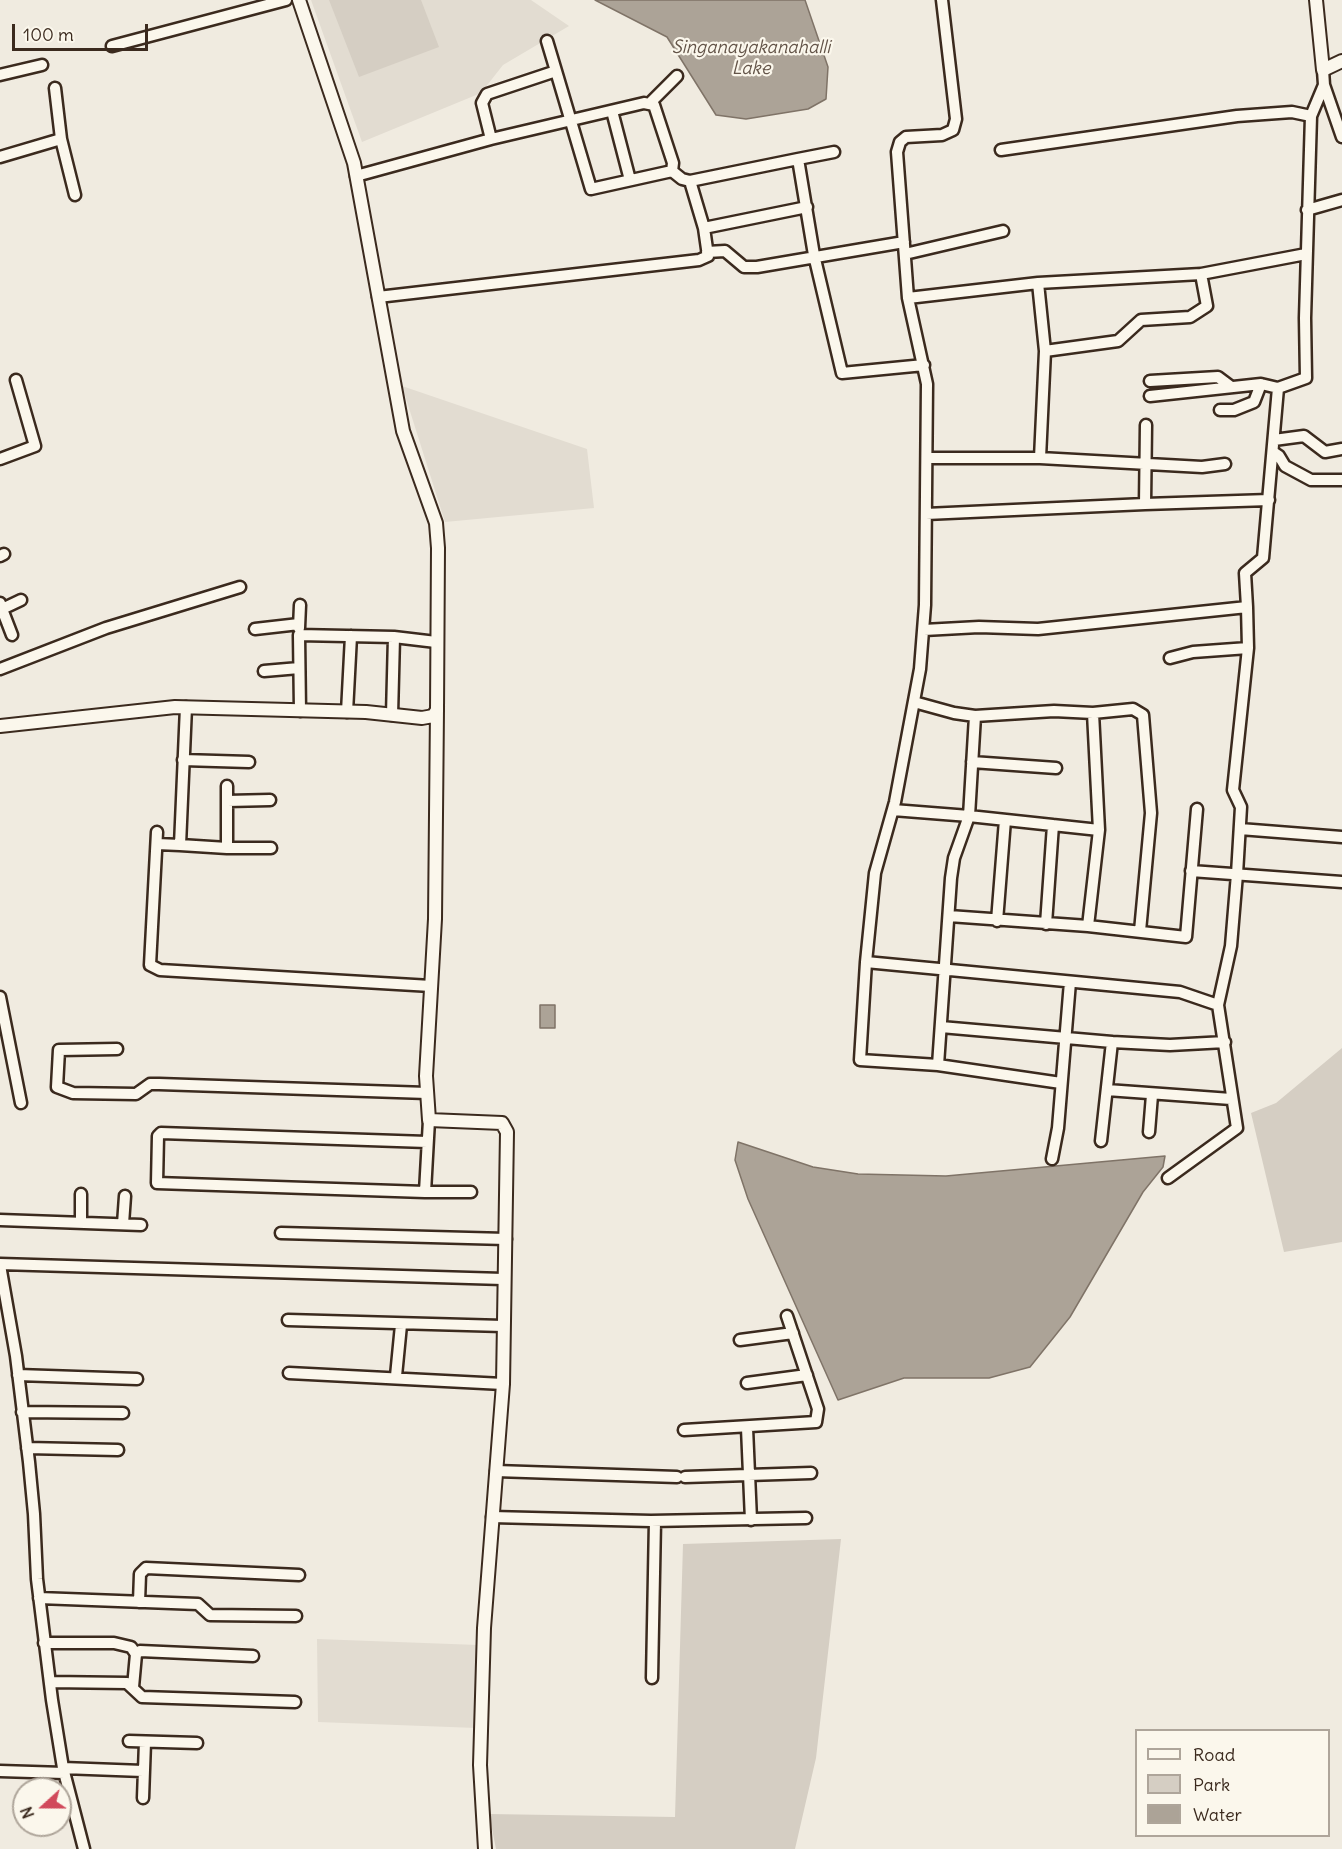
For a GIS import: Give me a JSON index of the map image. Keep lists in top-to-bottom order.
{
  "water": ["Singanayakanahalli Lake"],
  "legend": ["Road", "Park", "Water"],
  "scale_bar": "100 m",
  "north": "left"
}
